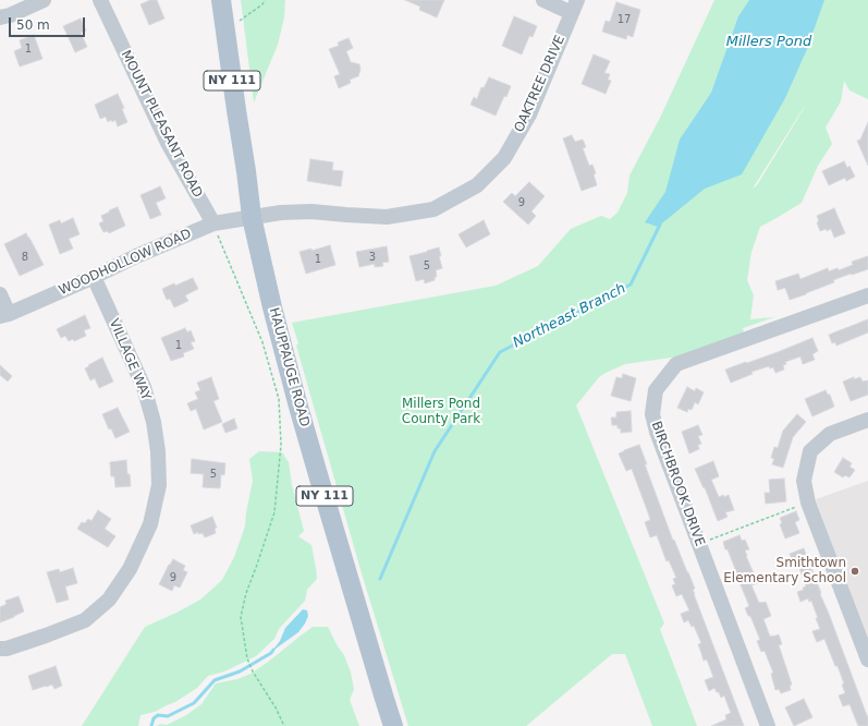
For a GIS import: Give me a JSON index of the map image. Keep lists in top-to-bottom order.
{
  "streets": {
    "main road": ["NY 111", "HAUPPAUGE ROAD"],
    "street": [
      "OAKTREE DRIVE",
      "MOUNT PLEASANT ROAD",
      "WOODHOLLOW ROAD",
      "VILLAGE WAY",
      "BIRCHBROOK DRIVE"
    ]
  },
  "crossings": [
    ["OAKTREE DRIVE", "WOODHOLLOW ROAD"],
    ["OAKTREE DRIVE", "HAUPPAUGE ROAD"],
    ["MOUNT PLEASANT ROAD", "WOODHOLLOW ROAD"],
    ["WOODHOLLOW ROAD", "VILLAGE WAY"],
    ["WOODHOLLOW ROAD", "HAUPPAUGE ROAD"]
  ],
  "water": ["Millers Pond", "Northeast Branch"],
  "parks": ["Millers Pond County Park"],
  "places": ["Smithtown Elementary School"],
  "house_numbers": [
    "17",
    "1",
    "9",
    "8",
    "3",
    "1",
    "5",
    "1",
    "5",
    "9"
  ],
  "scale_bar": "50 m"
}
